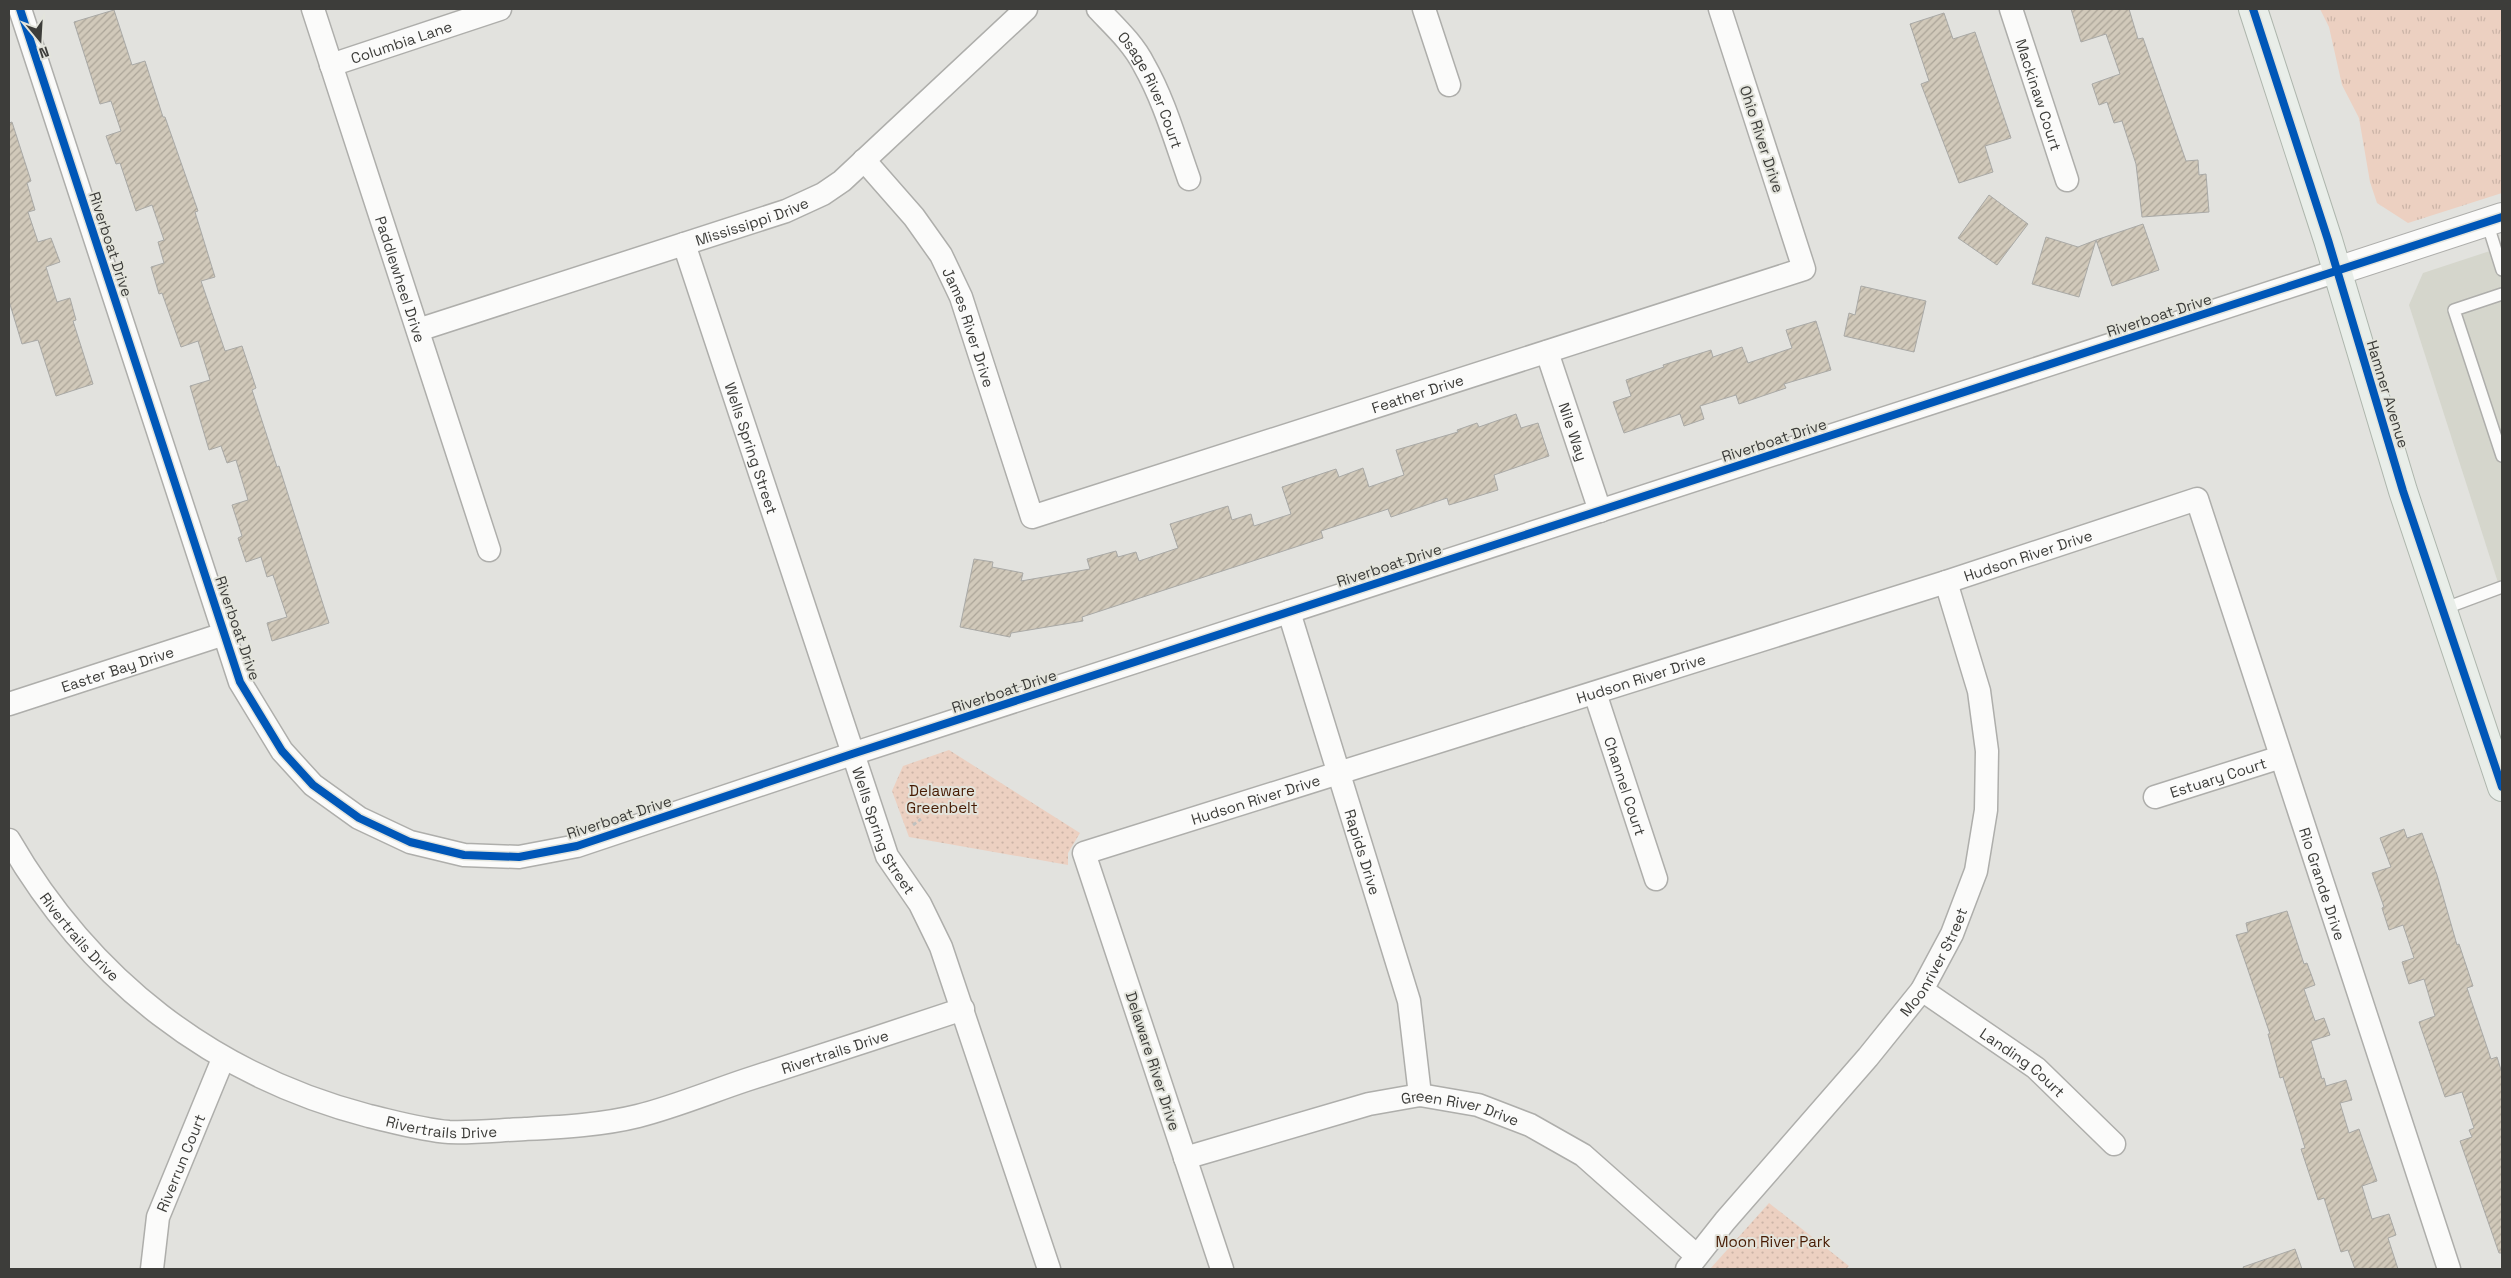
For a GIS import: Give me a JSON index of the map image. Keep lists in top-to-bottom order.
{
  "streets": {
    "main road": ["Hamner Avenue"],
    "street": [
      "Columbia Lane",
      "Osage River Court",
      "Mackinaw Court",
      "Ohio River Drive",
      "Mississippi Drive",
      "Riverboat Drive",
      "Paddlewheel Drive",
      "James River Drive",
      "Feather Drive",
      "Nile Way",
      "Wells Spring Street",
      "Hudson River Drive",
      "Easter Bay Drive",
      "Estuary Court",
      "Channel Court",
      "Rapids Drive",
      "Rio Grande Drive",
      "Rivertrails Drive",
      "Moonriver Street",
      "Delaware River Drive",
      "Landing Court",
      "Green River Drive",
      "Riverrun Court"
    ]
  },
  "crossings": [
    ["Columbia Lane", "Paddlewheel Drive"],
    ["Ohio River Drive", "Feather Drive"],
    ["Mississippi Drive", "Paddlewheel Drive"],
    ["Mississippi Drive", "James River Drive"],
    ["Mississippi Drive", "Wells Spring Street"],
    ["Riverboat Drive", "Hamner Avenue"],
    ["Riverboat Drive", "Nile Way"],
    ["Riverboat Drive", "Wells Spring Street"],
    ["Riverboat Drive", "Easter Bay Drive"],
    ["Riverboat Drive", "Rapids Drive"],
    ["James River Drive", "Feather Drive"],
    ["Feather Drive", "Nile Way"],
    ["Wells Spring Street", "Rivertrails Drive"],
    ["Hudson River Drive", "Channel Court"],
    ["Hudson River Drive", "Rapids Drive"],
    ["Hudson River Drive", "Rio Grande Drive"],
    ["Hudson River Drive", "Moonriver Street"],
    ["Hudson River Drive", "Delaware River Drive"],
    ["Estuary Court", "Rio Grande Drive"],
    ["Rapids Drive", "Green River Drive"],
    ["Rivertrails Drive", "Riverrun Court"],
    ["Moonriver Street", "Landing Court"],
    ["Moonriver Street", "Green River Drive"],
    ["Delaware River Drive", "Green River Drive"]
  ],
  "parks": ["Delaware Greenbelt", "Moon River Park"],
  "north": "bottom"
}
